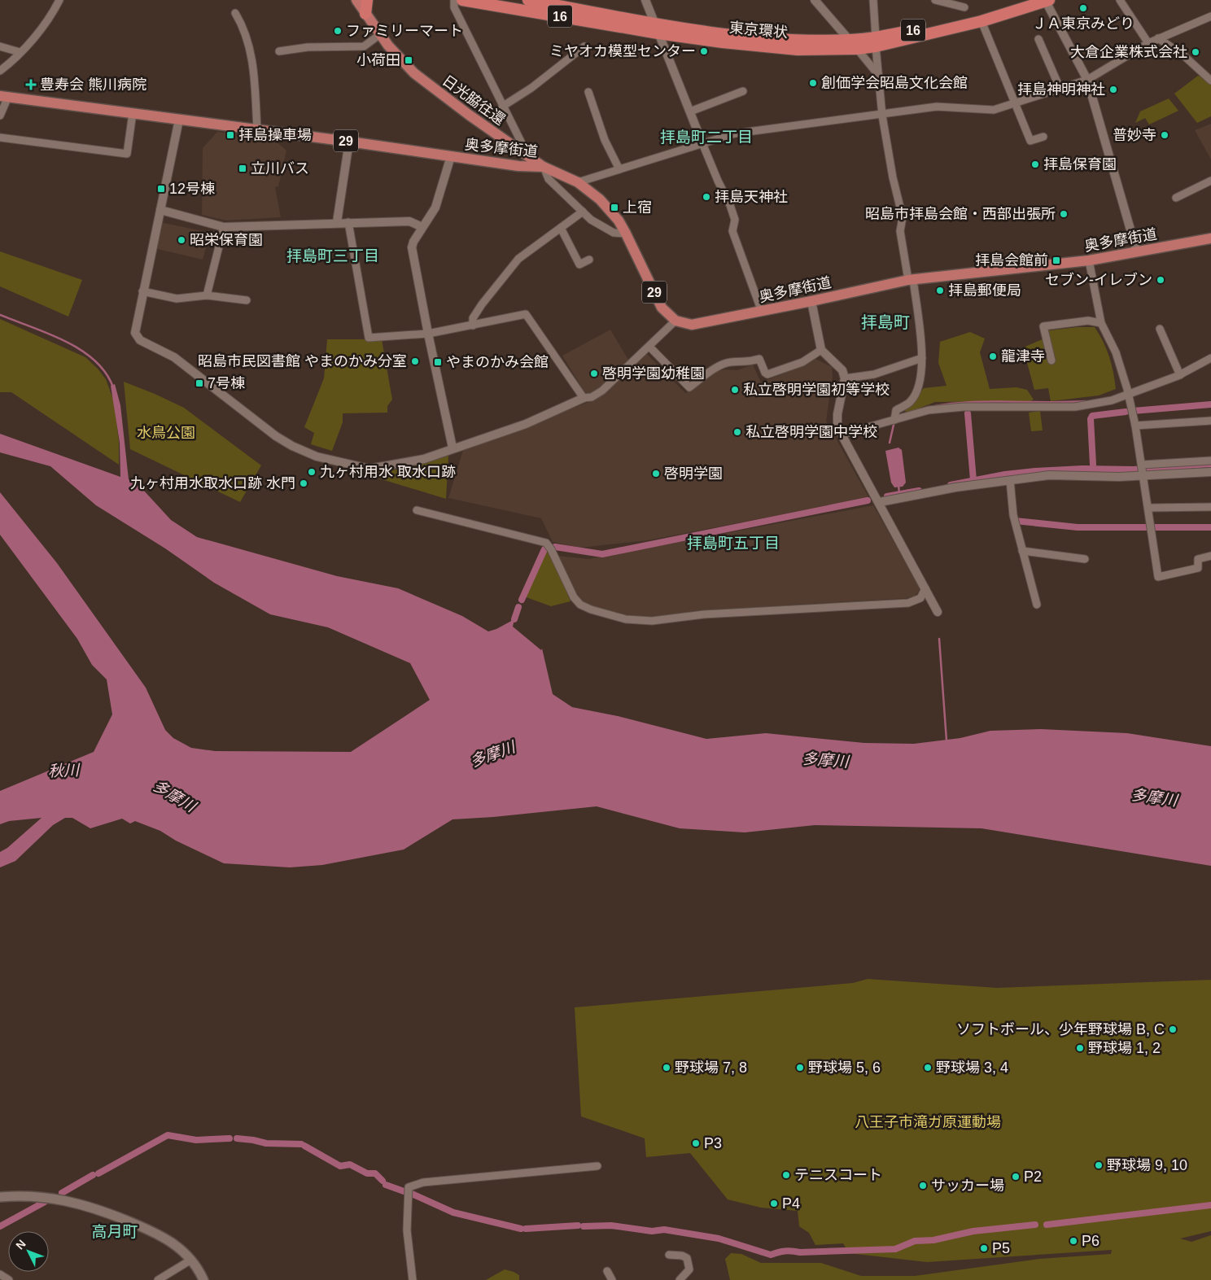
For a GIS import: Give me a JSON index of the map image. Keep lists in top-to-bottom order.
{
  "streets": {
    "highway": ["16", "東京環状"],
    "main road": ["日光脇往還", "29", "奥多摩街道"]
  },
  "crossings": [
    ["日光脇往還", "奥多摩街道"]
  ],
  "districts": [
    "拝島町二丁目",
    "拝島町三丁目",
    "拝島町",
    "拝島町五丁目",
    "高月町"
  ],
  "water": ["多摩川", "秋川"],
  "parks": ["水鳥公園", "八王子市滝ガ原運動場"],
  "places": {
    "other": [
      "ＪＡ東京みどり",
      "ファミリーマート",
      "ミヤオカ模型センター",
      "大倉企業株式会社",
      "創価学会昭島文化会館",
      "拝島神明神社",
      "普妙寺",
      "拝島保育園",
      "拝島天神社",
      "昭島市拝島会館・西部出張所",
      "昭栄保育園",
      "セブン-イレブン",
      "拝島郵便局",
      "龍津寺",
      "昭島市民図書館 やまのかみ分室",
      "啓明学園幼稚園",
      "私立啓明学園初等学校",
      "私立啓明学園中学校",
      "九ヶ村用水 取水口跡",
      "啓明学園",
      "九ヶ村用水取水口跡 水門",
      "ソフトボール、少年野球場 B, C",
      "野球場 1, 2",
      "野球場 7, 8",
      "野球場 5, 6",
      "野球場 3, 4",
      "P3",
      "野球場 9, 10",
      "テニスコート",
      "P2",
      "サッカー場",
      "P4",
      "P6",
      "P5"
    ],
    "transit": [
      "小荷田",
      "拝島操車場",
      "立川バス",
      "12号棟",
      "上宿",
      "拝島会館前",
      "やまのかみ会館",
      "7号棟"
    ],
    "health": ["豊寿会 熊川病院"]
  },
  "north": "top left"
}
